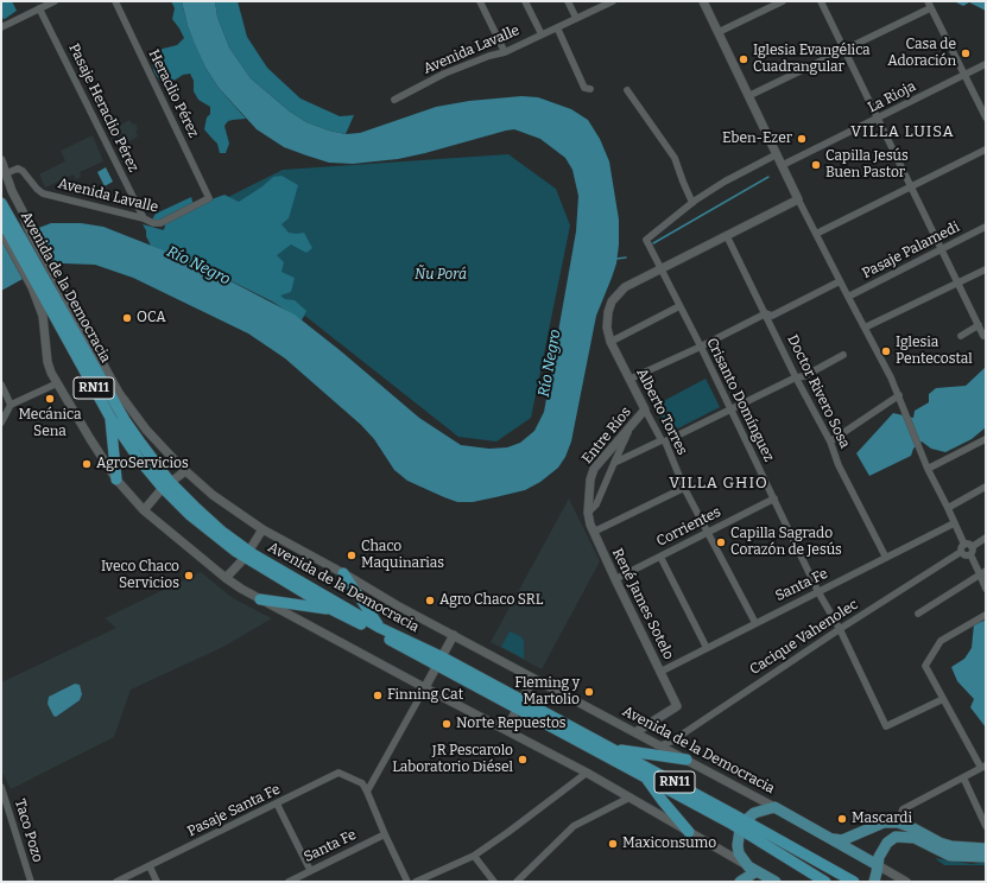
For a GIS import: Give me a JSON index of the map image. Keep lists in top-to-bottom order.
{
  "streets": {
    "highway": ["Avenida de la Democracia", "RN11"],
    "street": [
      "Avenida Lavalle",
      "Heraclio Pérez",
      "La Rioja",
      "Pasaje Heraclio Pérez",
      "Pasaje Palamedi",
      "Doctor Rivero Sosa",
      "Crisanto Domínguez",
      "Alberto Torres",
      "Entre Ríos",
      "Corrientes",
      "Santa Fe",
      "René James Sotelo",
      "Cacique Vahenolec",
      "Pasaje Santa Fe",
      "Taco Pozo"
    ]
  },
  "crossings": [
    ["Avenida Lavalle", "Heraclio Pérez"],
    ["Avenida Lavalle", "Pasaje Heraclio Pérez"],
    ["Avenida Lavalle", "Avenida de la Democracia"],
    ["Avenida de la Democracia", "RN11"],
    ["Avenida de la Democracia", "René James Sotelo"],
    ["Avenida de la Democracia", "Cacique Vahenolec"],
    ["Doctor Rivero Sosa", "Entre Ríos"],
    ["Doctor Rivero Sosa", "Santa Fe"],
    ["Crisanto Domínguez", "Alberto Torres"],
    ["Crisanto Domínguez", "Entre Ríos"],
    ["Crisanto Domínguez", "Corrientes"],
    ["Crisanto Domínguez", "Santa Fe"],
    ["Crisanto Domínguez", "Cacique Vahenolec"],
    ["Alberto Torres", "Entre Ríos"],
    ["Alberto Torres", "Corrientes"],
    ["Alberto Torres", "Santa Fe"],
    ["Entre Ríos", "René James Sotelo"],
    ["Corrientes", "René James Sotelo"],
    ["Santa Fe", "René James Sotelo"]
  ],
  "districts": ["VILLA LUISA", "VILLA GHIO"],
  "water": ["Río Negro"],
  "parks": ["Ñu Porá"],
  "places": [
    "Casa de Adoración",
    "Iglesia Evangélica Cuadrangular",
    "Eben-Ezer",
    "Capilla Jesús Buen Pastor",
    "OCA",
    "Iglesia Pentecostal",
    "Mecánica Sena",
    "AgroServicios",
    "Capilla Sagrado Corazón de Jesús",
    "Chaco Maquinarias",
    "Iveco Chaco Servicios",
    "Agro Chaco SRL",
    "Fleming y Martolio",
    "Finning Cat",
    "Norte Repuestos",
    "JR Pescarolo Laboratorio Diésel",
    "Mascardi",
    "Maxiconsumo"
  ]
}
